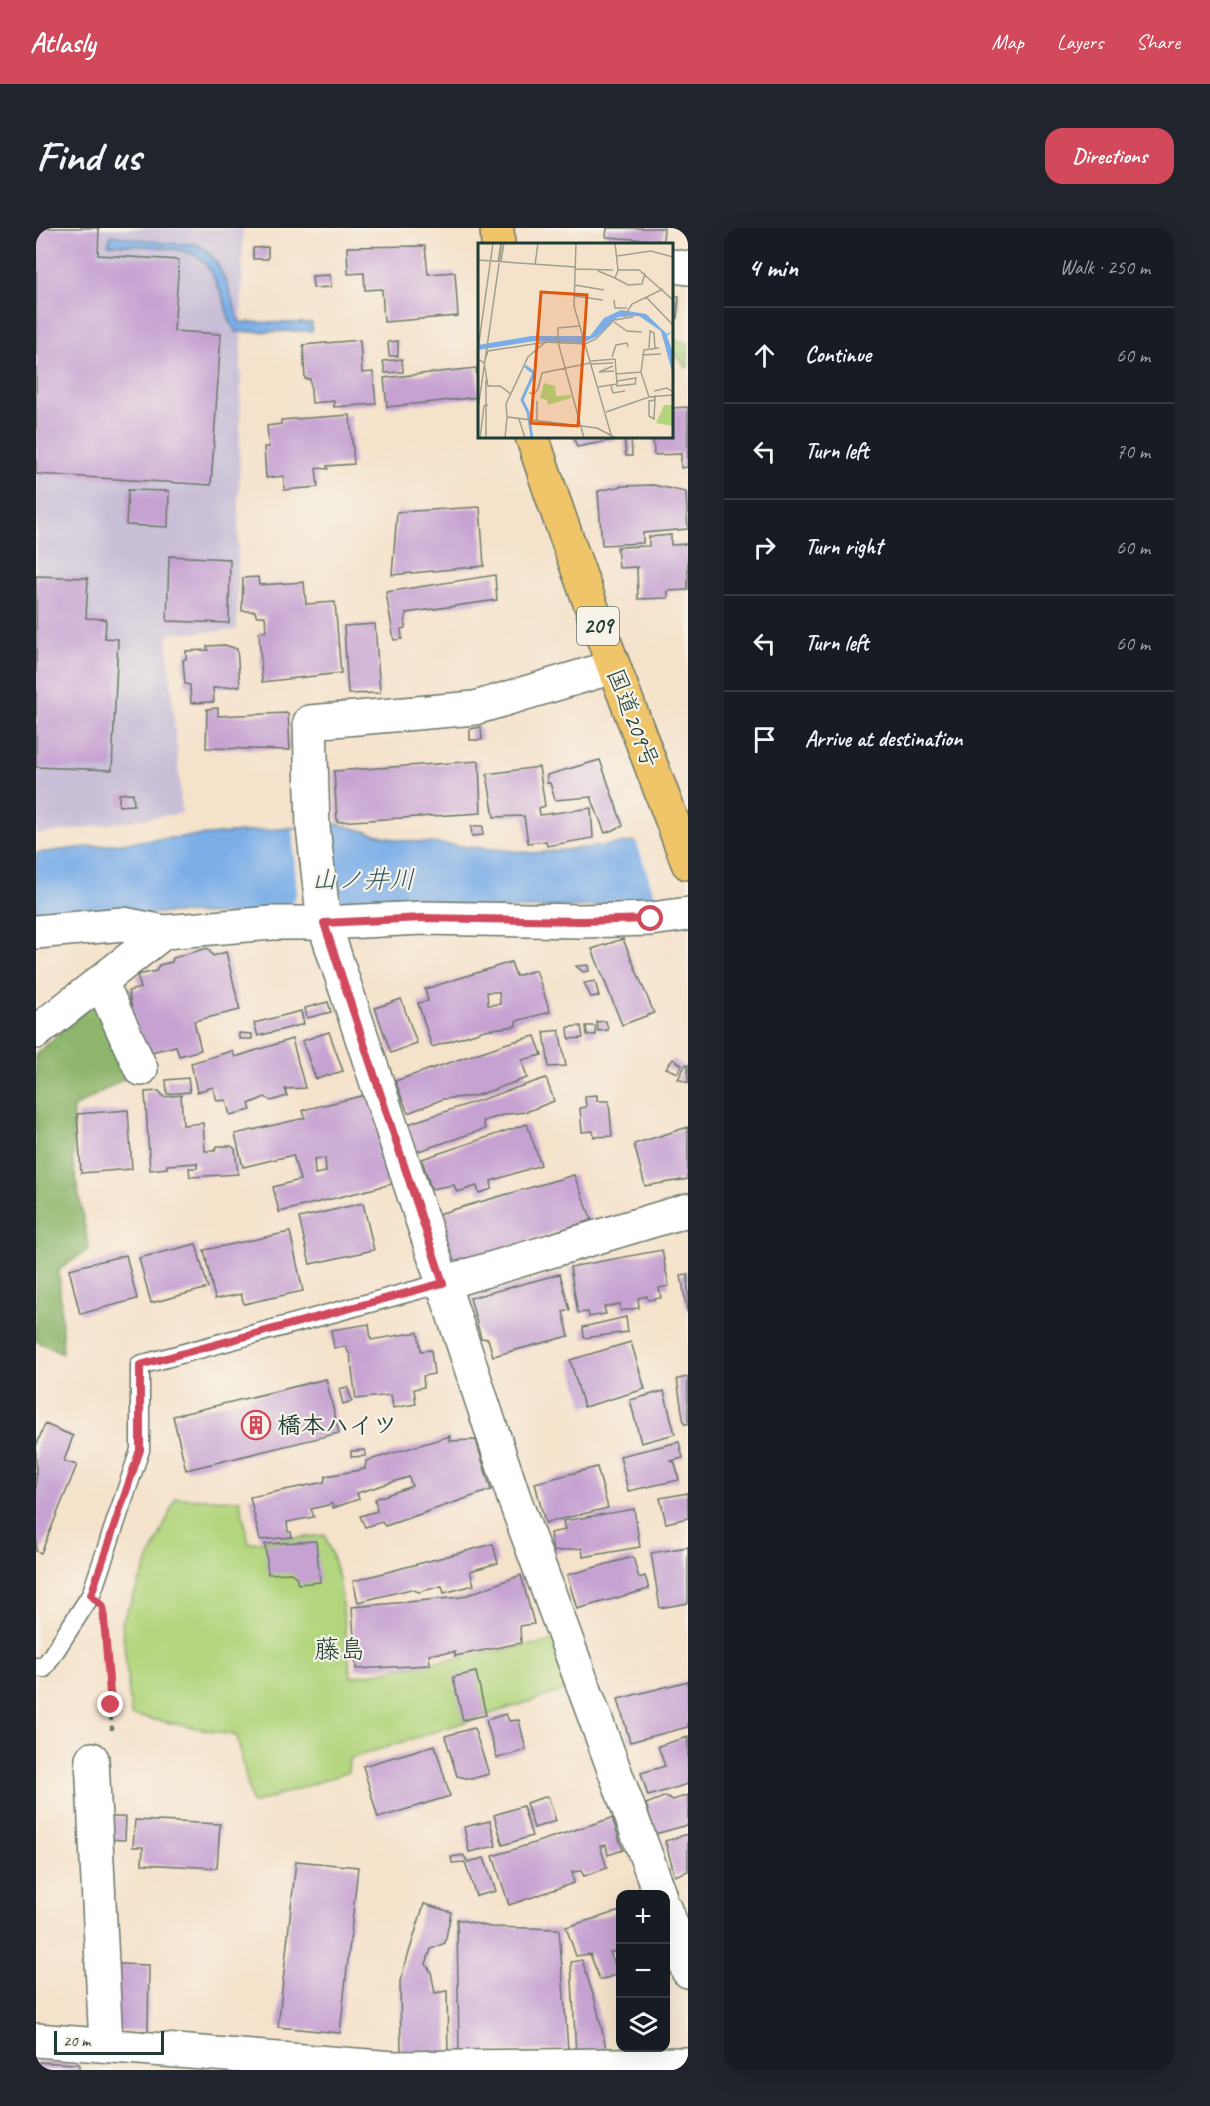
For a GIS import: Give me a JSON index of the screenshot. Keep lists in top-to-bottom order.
{
  "streets": {
    "highway": ["209", "国道209号"]
  },
  "districts": ["藤島"],
  "water": ["山ノ井川"],
  "places": {
    "building": ["橋本ハイツ"]
  },
  "scale_bar": "20 m",
  "page": {
    "header": "Atlasly",
    "nav": ["Map", "Layers", "Share"],
    "buttons": "Directions",
    "title": "Find us",
    "heading": ["4 min", "Walk · 250 m"],
    "list": [
      ["Continue", "60 m"],
      ["Turn left", "70 m"],
      ["Turn right", "60 m"],
      ["Turn left", "60 m"],
      "Arrive at destination"
    ],
    "map_buttons": ["+", "−"],
    "scale": "20 m"
  }
}
